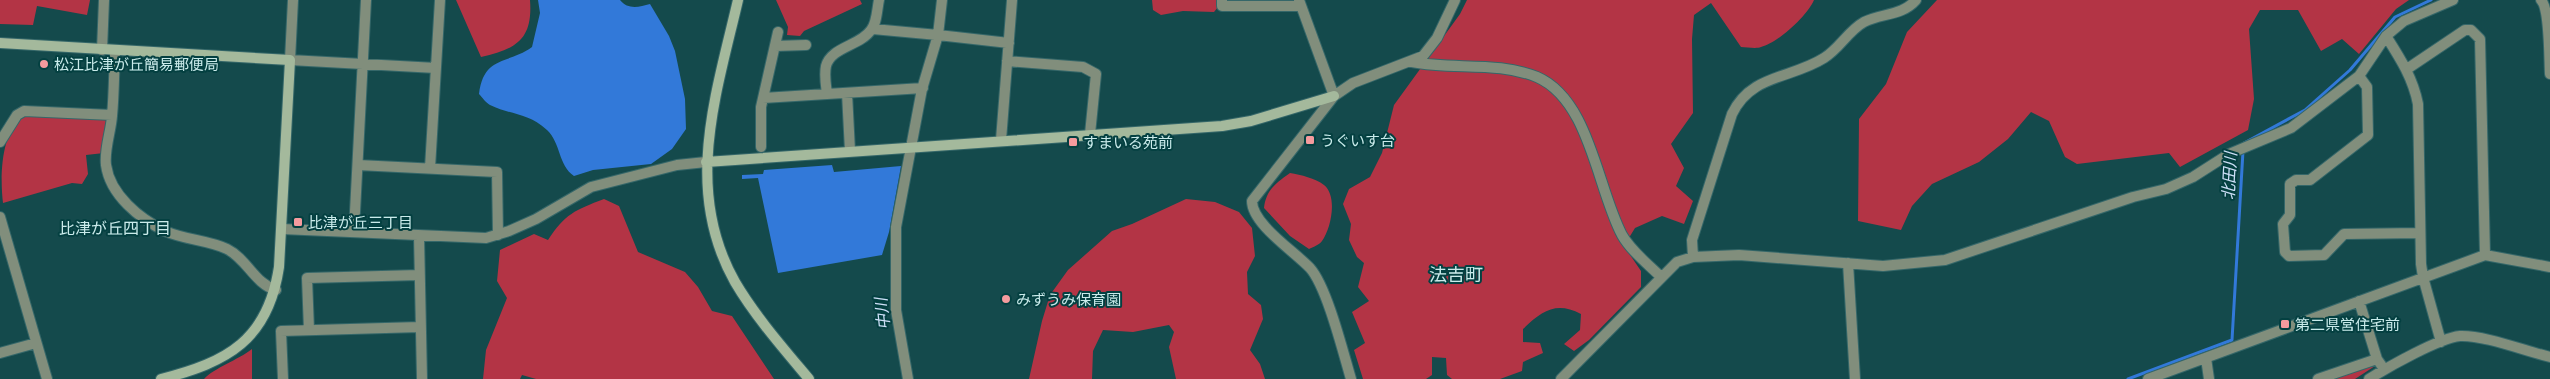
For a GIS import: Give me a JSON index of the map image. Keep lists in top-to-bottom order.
{
  "districts": ["比津が丘四丁目", "法吉町"],
  "water": ["北田川", "中川"],
  "places": {
    "other": ["松江比津が丘簡易郵便局", "みずうみ保育園"],
    "transit": [
      "うぐいす台",
      "すまいる苑前",
      "比津が丘三丁目",
      "第二県営住宅前"
    ]
  }
}
